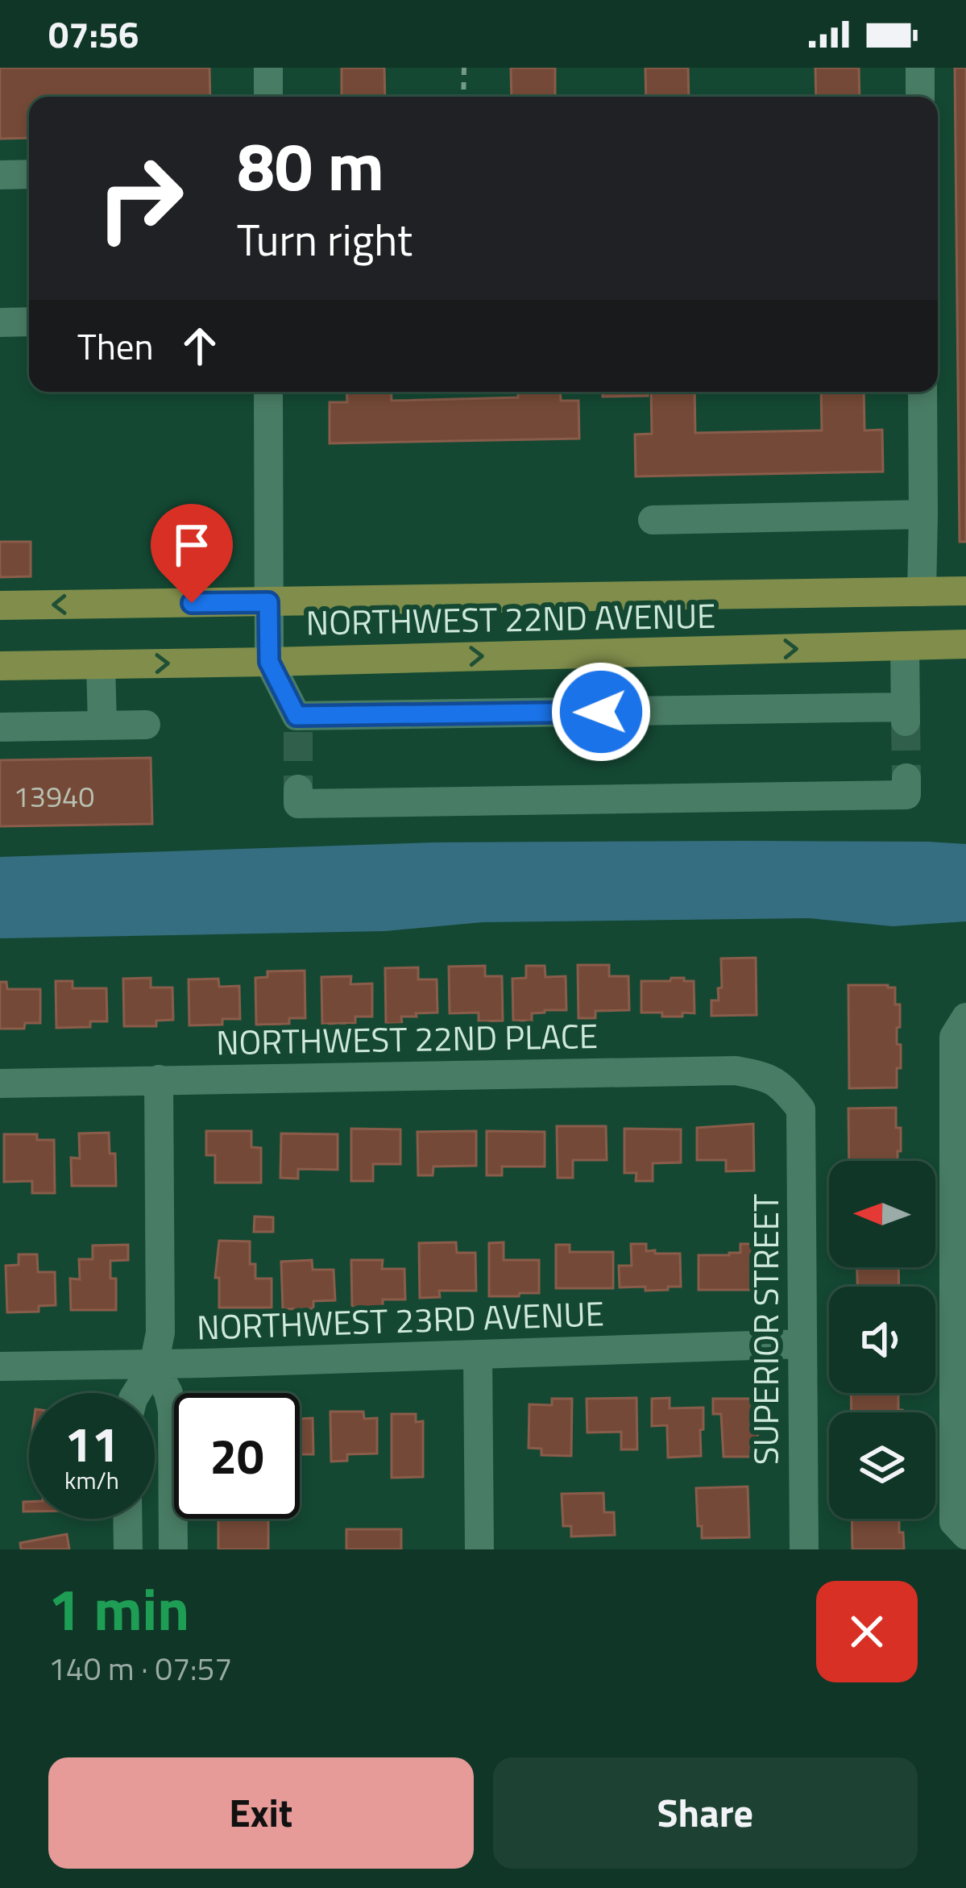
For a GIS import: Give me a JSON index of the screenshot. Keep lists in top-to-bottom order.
{
  "streets": {
    "main road": ["NORTHWEST 22ND AVENUE"],
    "street": ["NORTHWEST 22ND PLACE", "NORTHWEST 23RD AVENUE", "SUPERIOR STREET"]
  },
  "crossings": [
    ["NORTHWEST 22ND PLACE", "SUPERIOR STREET"],
    ["NORTHWEST 23RD AVENUE", "SUPERIOR STREET"]
  ],
  "house_numbers": ["13940"],
  "north": "left",
  "page": {
    "status": "07:56",
    "turn": ["80 m", "Turn right"],
    "then": "Then",
    "speed": "11 km/h",
    "limit": "20",
    "heading": ["1 min", "140 m · 07:57"],
    "buttons": ["Exit", "Share"]
  }
}
